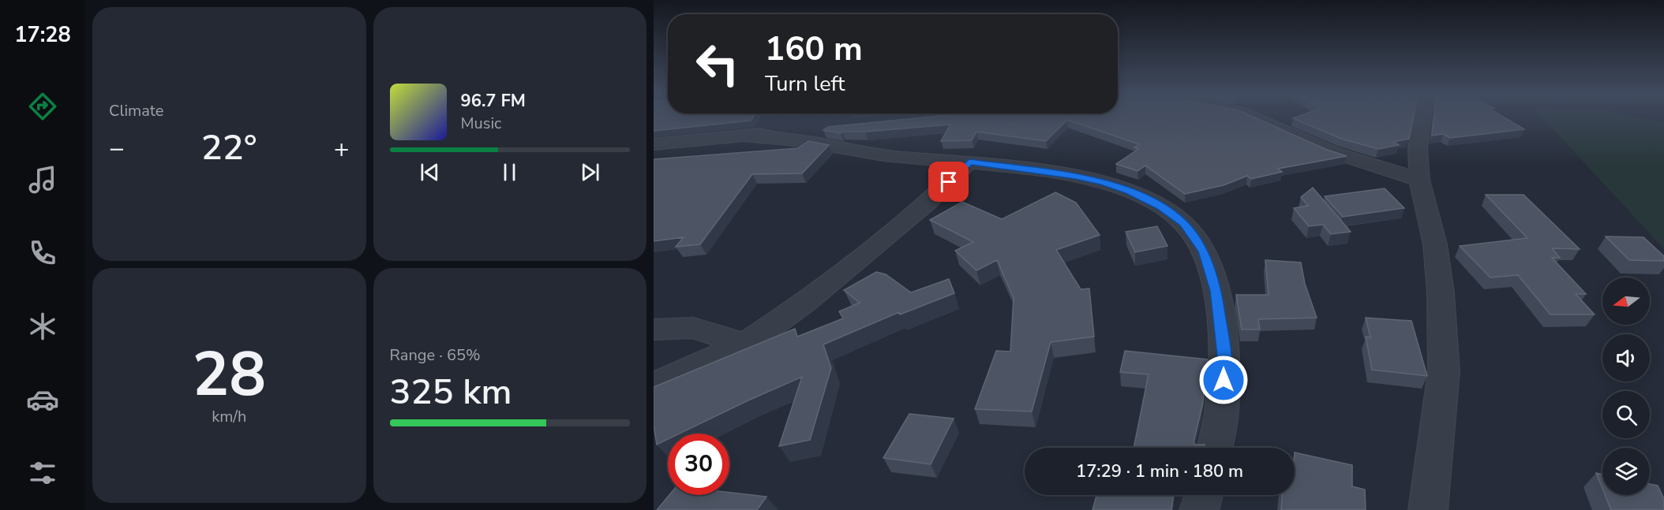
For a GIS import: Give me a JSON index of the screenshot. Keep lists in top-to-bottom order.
{
  "north": "left",
  "page": {
    "tabs": "17:28",
    "tile": [
      "Climate",
      ["28", "km/h"],
      ["Range · 65%", "325 km"]
    ],
    "turn": ["160 m", "Turn left"],
    "song": ["96.7 FM", "Music"],
    "heat": ["−", "22°", "+"],
    "limit": "30",
    "trip": "17:29 · 1 min · 180 m"
  }
}
